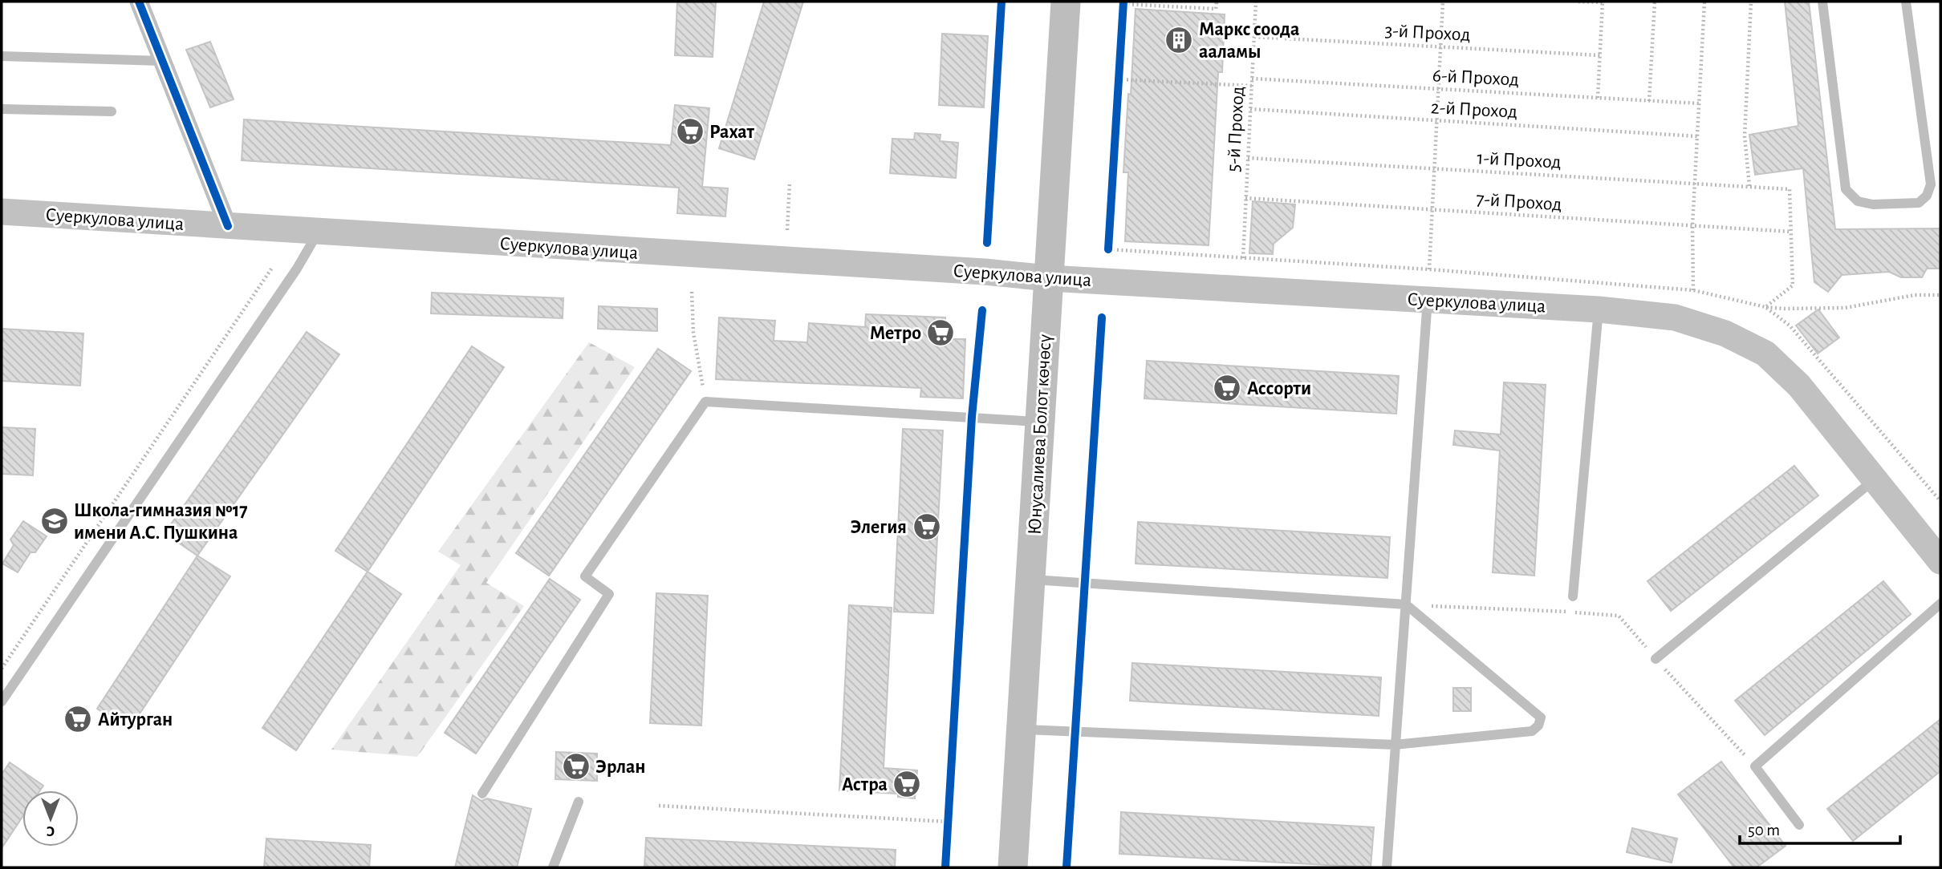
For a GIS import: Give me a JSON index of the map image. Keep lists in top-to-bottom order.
{
  "streets": {
    "main road": ["Суеркулова улица", "Юнусалиева Болот көчөсү"],
    "path": [
      "3-й Проход",
      "6-й Проход",
      "2-й Проход",
      "5-й Проход",
      "1-й Проход",
      "7-й Проход"
    ]
  },
  "crossings": [
    ["3-й Проход", "5-й Проход"],
    ["6-й Проход", "5-й Проход"],
    ["2-й Проход", "5-й Проход"],
    ["5-й Проход", "1-й Проход"],
    ["5-й Проход", "7-й Проход"],
    ["1-й Проход", "7-й Проход"],
    ["Суеркулова улица", "Юнусалиева Болот көчөсү"]
  ],
  "places": {
    "building": ["Маркс соода ааламы"],
    "supermarket": [
      "Рахат",
      "Метро",
      "Ассорти",
      "Элегия",
      "Айтурган",
      "Эрлан",
      "Астра"
    ],
    "school or university": ["Школа-гимназия №17 имени А.С. Пушкина"]
  },
  "scale_bar": "50 m",
  "north": "bottom"
}
